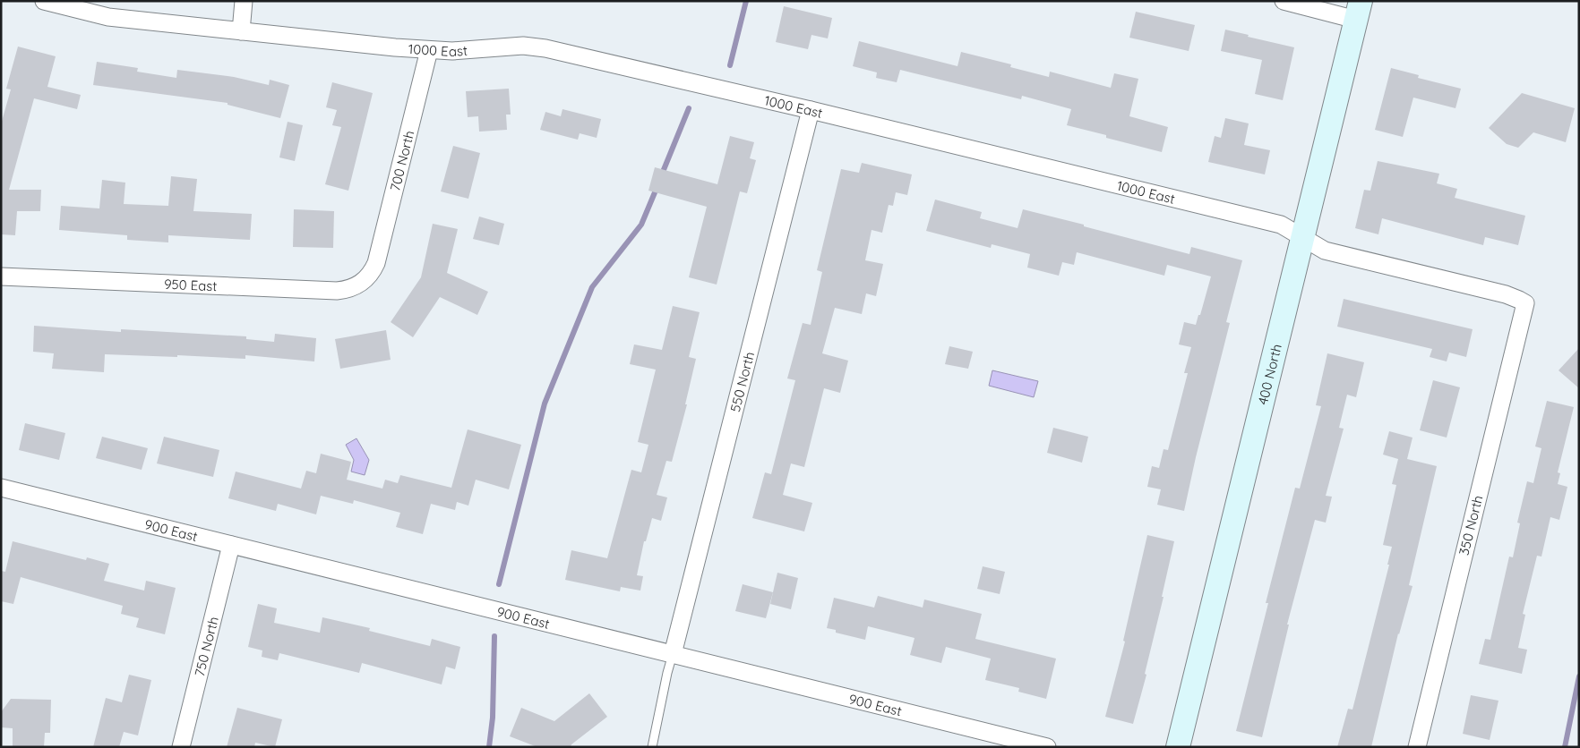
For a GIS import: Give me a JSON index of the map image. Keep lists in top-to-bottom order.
{
  "streets": {
    "main road": ["400 North"],
    "street": [
      "1000 East",
      "700 North",
      "950 East",
      "550 North",
      "350 North",
      "900 East",
      "750 North"
    ]
  },
  "crossings": [
    ["1000 East", "700 North"],
    ["1000 East", "400 North"],
    ["1000 East", "550 North"],
    ["1000 East", "350 North"],
    ["700 North", "950 East"],
    ["550 North", "900 East"],
    ["900 East", "750 North"]
  ]
}
